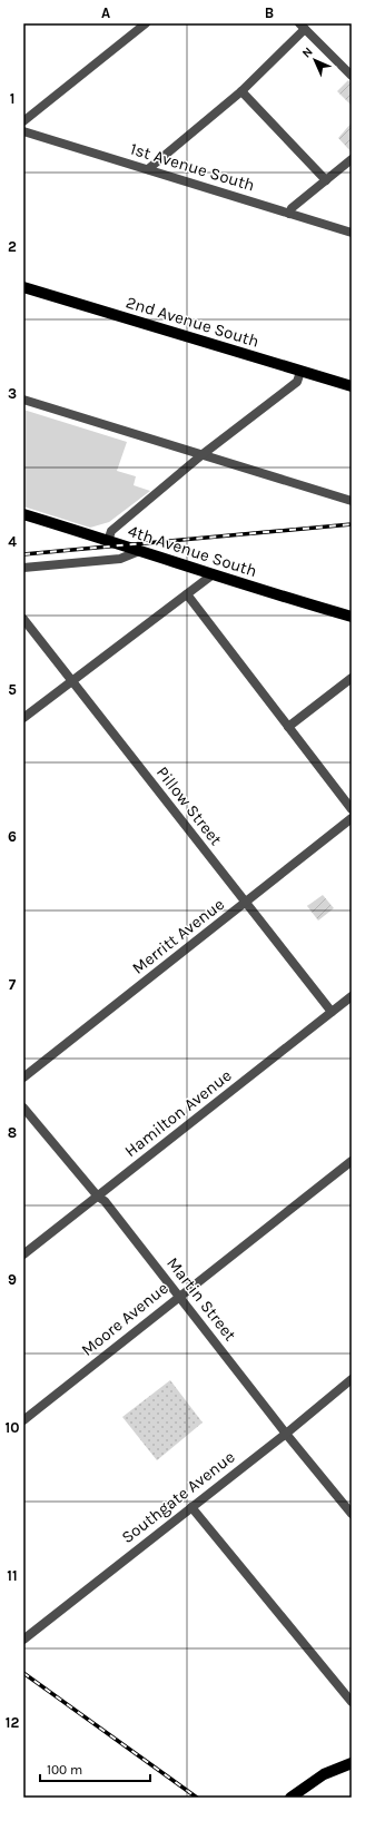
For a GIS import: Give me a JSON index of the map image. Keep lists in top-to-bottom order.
{
  "streets": {
    "main road": ["2nd Avenue South", "4th Avenue South"],
    "street": [
      "1st Avenue South",
      "Pillow Street",
      "Merritt Avenue",
      "Hamilton Avenue",
      "Martin Street",
      "Moore Avenue",
      "Southgate Avenue"
    ]
  },
  "crossings": [
    ["Pillow Street", "Merritt Avenue"],
    ["Pillow Street", "Hamilton Avenue"],
    ["Hamilton Avenue", "Martin Street"],
    ["Martin Street", "Moore Avenue"],
    ["Martin Street", "Southgate Avenue"]
  ],
  "scale_bar": "100 m",
  "north": "top left",
  "grid": {
    "columns": ["A", "B"],
    "rows": [
      "1",
      "2",
      "3",
      "4",
      "5",
      "6",
      "7",
      "8",
      "9",
      "10",
      "11",
      "12"
    ]
  }
}
